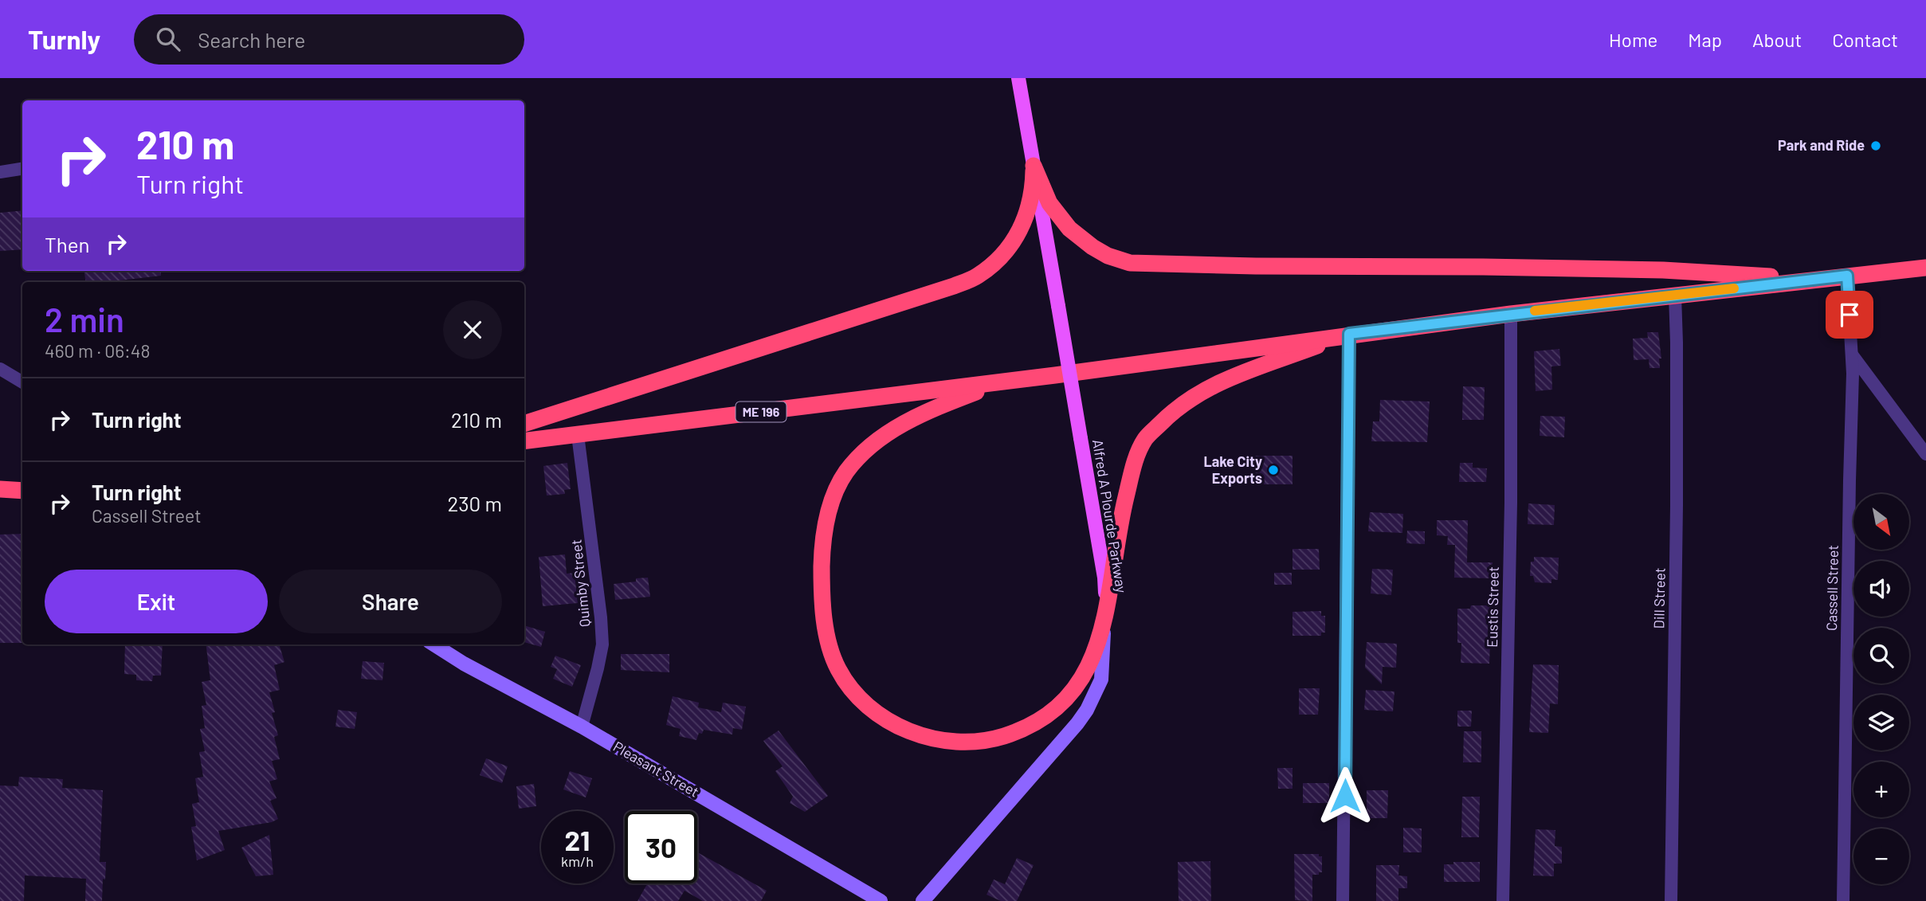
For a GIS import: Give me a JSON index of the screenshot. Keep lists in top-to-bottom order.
{
  "streets": {
    "highway": ["ME 196"],
    "main road": ["Alfred A Plourde Parkway", "Pleasant Street"],
    "street": [
      "Quimby Street",
      "Cassell Street",
      "Dill Street",
      "Eustis Street"
    ]
  },
  "crossings": [
    ["ME 196", "Quimby Street"],
    ["ME 196", "Cassell Street"],
    ["ME 196", "Dill Street"],
    ["ME 196", "Eustis Street"],
    ["Quimby Street", "Pleasant Street"]
  ],
  "places": ["Park and Ride", "Lake City Exports"],
  "north": "bottom right",
  "page": {
    "header": "Turnly",
    "search": "Search here",
    "nav": [
      "Home",
      "Map",
      "About",
      "Contact"
    ],
    "turn": ["210 m", "Turn right"],
    "then": "Then",
    "heading": ["2 min", "460 m · 06:48"],
    "list": [
      {
        "name": "Turn right",
        "value": "210 m"
      },
      {
        "name": "Turn right",
        "note": "Cassell Street",
        "value": "230 m"
      }
    ],
    "map_buttons": ["+", "−"],
    "buttons": ["Exit", "Share"],
    "speed": "21 km/h",
    "limit": "30"
  }
}
